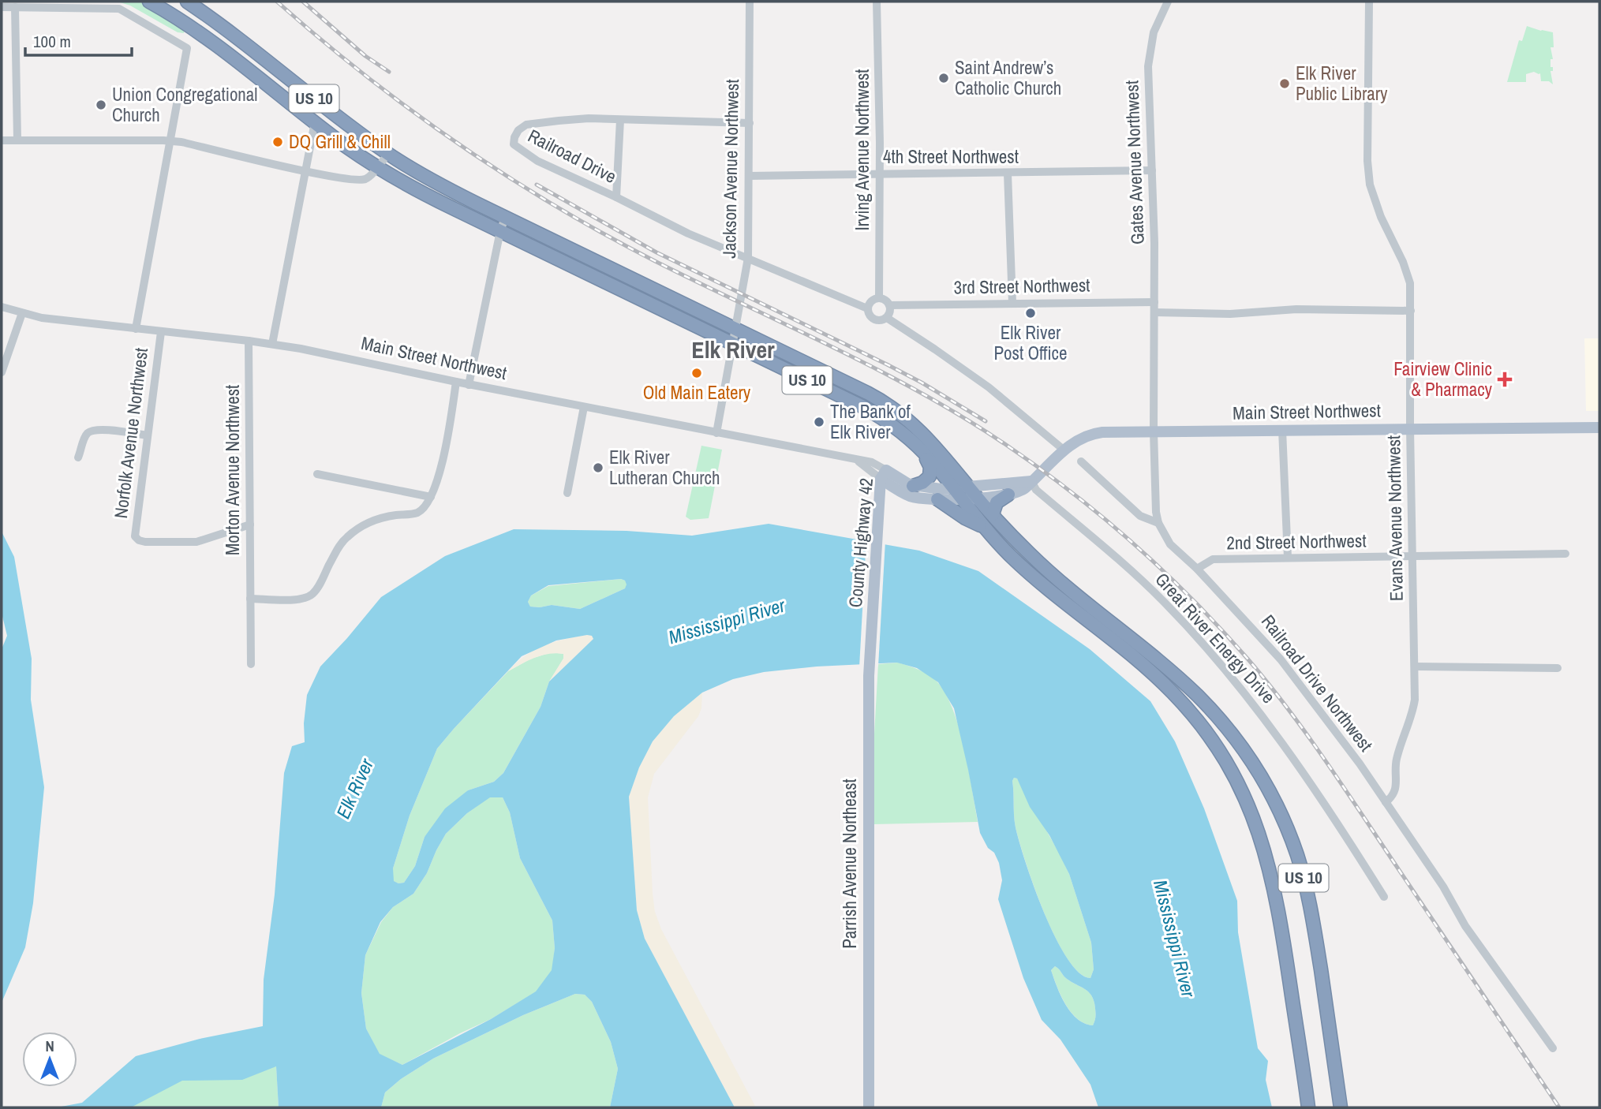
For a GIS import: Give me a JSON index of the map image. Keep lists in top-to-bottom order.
{
  "streets": {
    "highway": ["US 10"],
    "main road": ["Main Street Northwest", "County Highway 42", "Parrish Avenue Northeast"],
    "street": [
      "Irving Avenue Northwest",
      "Railroad Drive",
      "4th Street Northwest",
      "Gates Avenue Northwest",
      "Jackson Avenue Northwest",
      "3rd Street Northwest",
      "Norfolk Avenue Northwest",
      "Morton Avenue Northwest",
      "Evans Avenue Northwest",
      "2nd Street Northwest",
      "Great River Energy Drive",
      "Railroad Drive Northwest"
    ]
  },
  "crossings": [
    ["US 10", "Jackson Avenue Northwest"],
    ["US 10", "Main Street Northwest"],
    ["Irving Avenue Northwest", "4th Street Northwest"],
    ["Irving Avenue Northwest", "3rd Street Northwest"],
    ["4th Street Northwest", "Gates Avenue Northwest"],
    ["4th Street Northwest", "Jackson Avenue Northwest"],
    ["Gates Avenue Northwest", "3rd Street Northwest"],
    ["Jackson Avenue Northwest", "Main Street Northwest"],
    ["Main Street Northwest", "Norfolk Avenue Northwest"],
    ["Main Street Northwest", "Morton Avenue Northwest"],
    ["Main Street Northwest", "Evans Avenue Northwest"],
    ["Main Street Northwest", "County Highway 42"],
    ["Main Street Northwest", "Great River Energy Drive"],
    ["Norfolk Avenue Northwest", "Morton Avenue Northwest"],
    ["Evans Avenue Northwest", "2nd Street Northwest"],
    ["Evans Avenue Northwest", "Railroad Drive Northwest"],
    ["2nd Street Northwest", "Railroad Drive Northwest"],
    ["County Highway 42", "Parrish Avenue Northeast"]
  ],
  "districts": ["Elk River"],
  "water": ["Mississippi River", "Elk River"],
  "places": {
    "other": [
      "Saint Andrew’s Catholic Church",
      "Elk River Public Library",
      "Union Congregational Church",
      "DQ Grill & Chill",
      "Elk River Post Office",
      "Old Main Eatery",
      "The Bank of Elk River",
      "Elk River Lutheran Church"
    ],
    "health": ["Fairview Clinic & Pharmacy"]
  },
  "scale_bar": "100 m",
  "north": "top"
}
